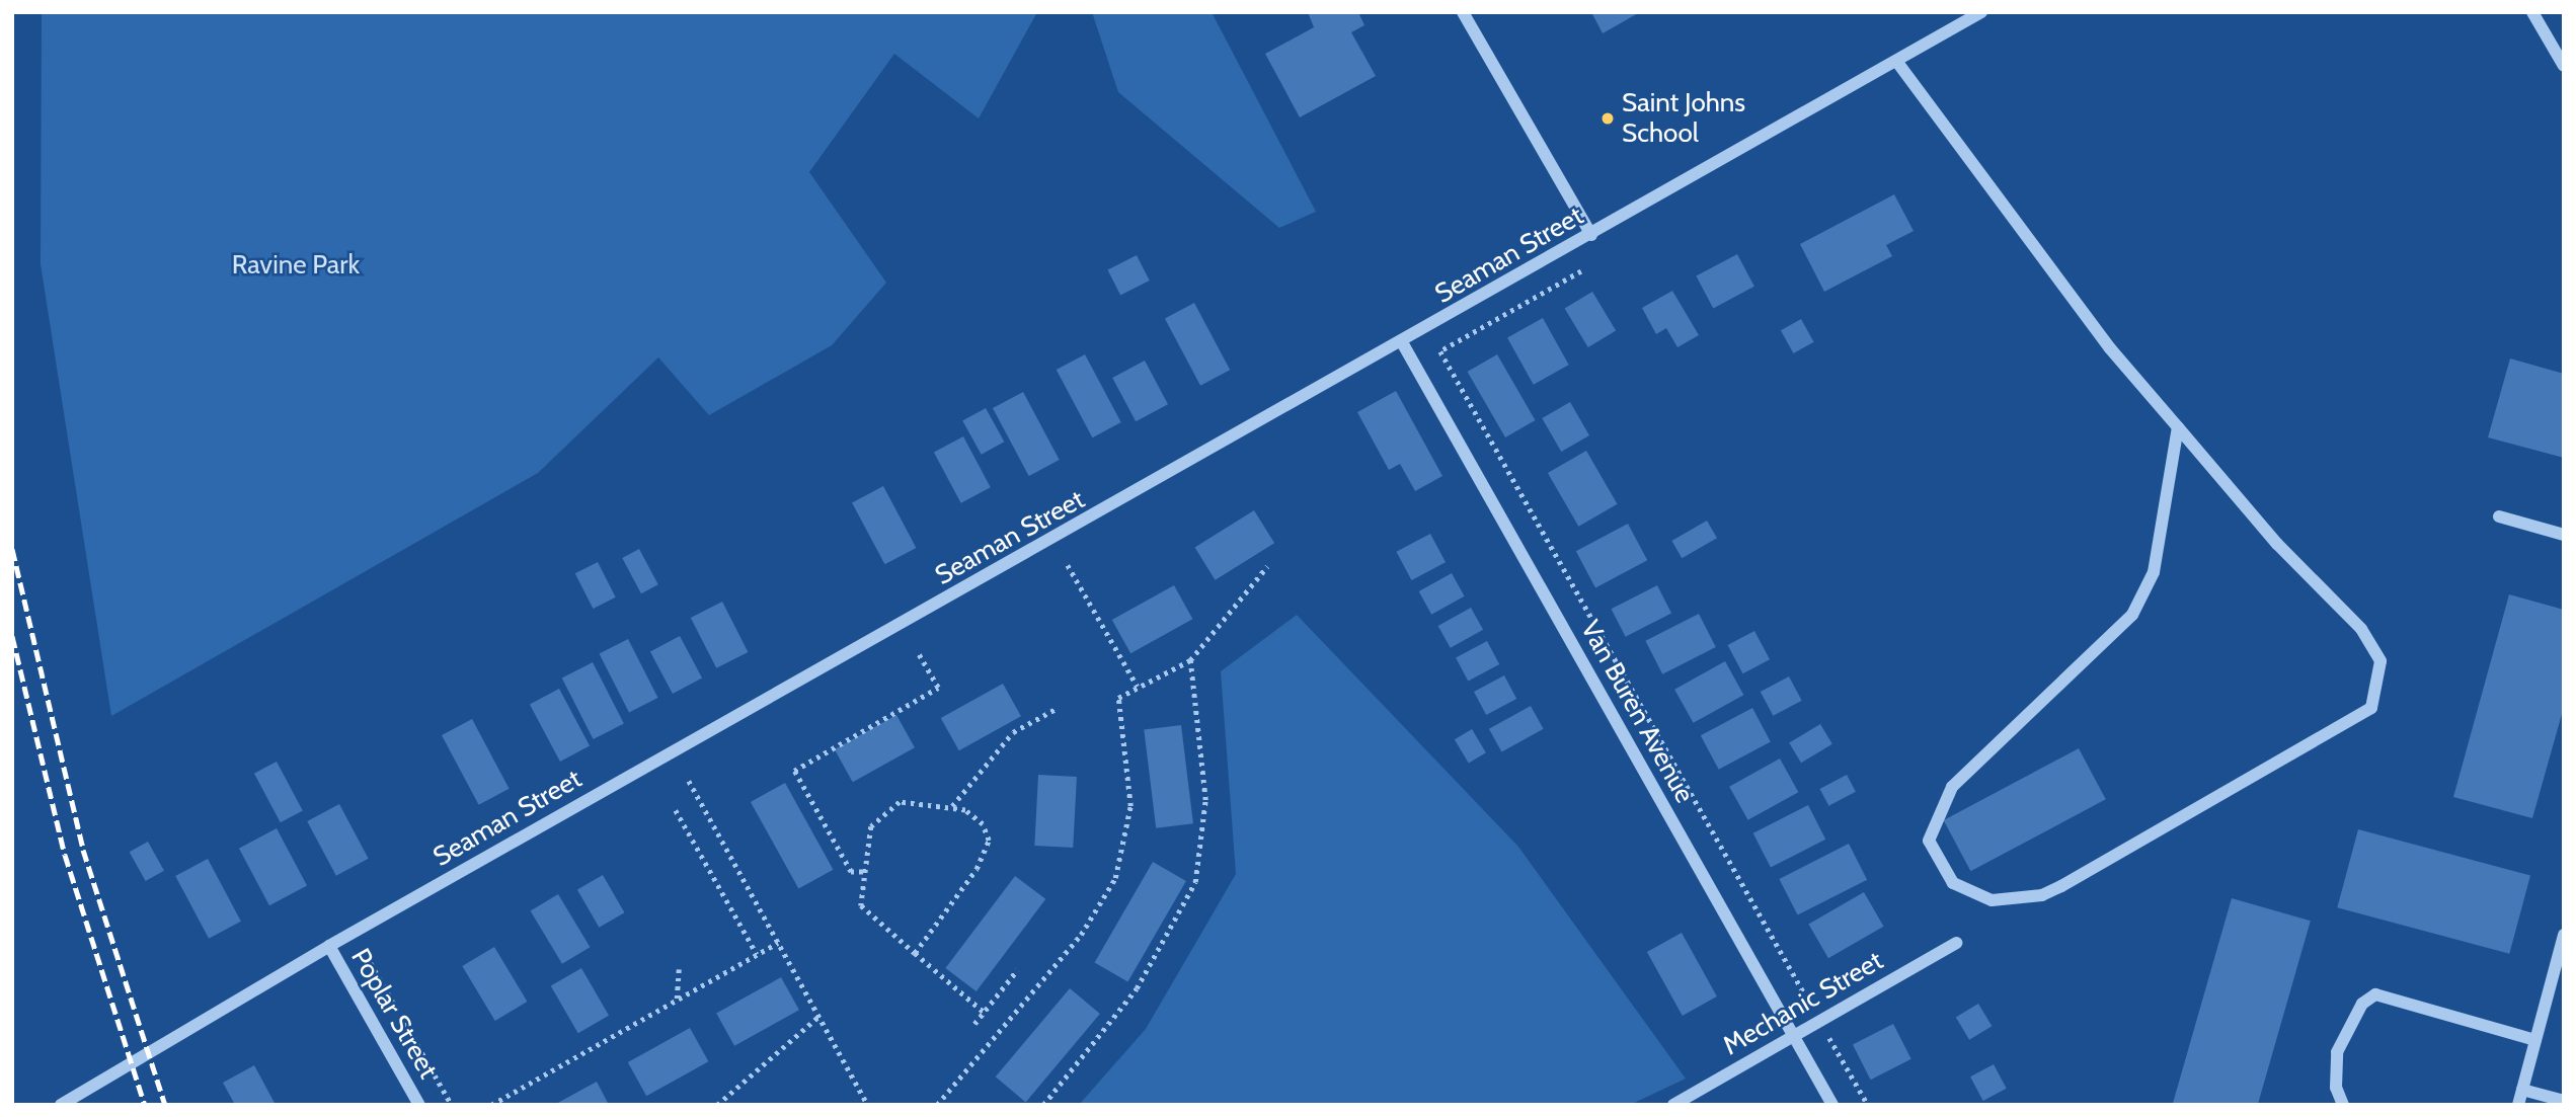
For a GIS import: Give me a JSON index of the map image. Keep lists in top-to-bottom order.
{
  "streets": {
    "street": [
      "Seaman Street",
      "Van Buren Avenue",
      "Mechanic Street",
      "Poplar Street"
    ]
  },
  "crossings": [
    ["Seaman Street", "Van Buren Avenue"],
    ["Seaman Street", "Poplar Street"],
    ["Van Buren Avenue", "Mechanic Street"]
  ],
  "parks": ["Ravine Park"],
  "places": ["Saint Johns School"]
}
